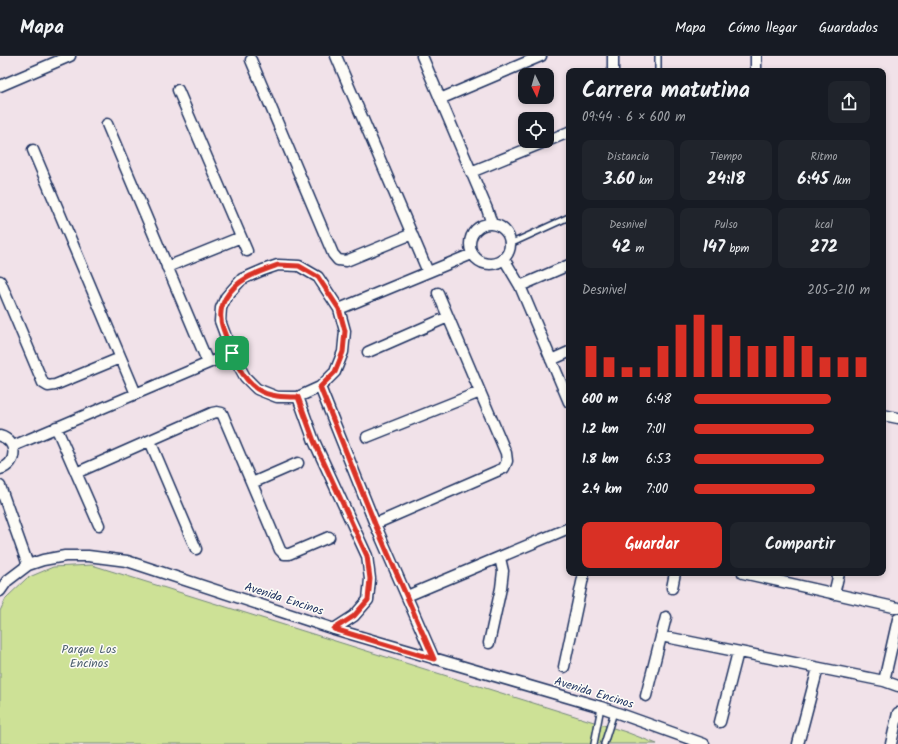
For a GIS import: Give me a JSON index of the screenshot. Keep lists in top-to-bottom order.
{
  "streets": {
    "street": ["Avenida Encinos"]
  },
  "parks": ["Parque Los Encinos"],
  "north": "bottom",
  "page": {
    "header": "Mapa",
    "nav": ["Mapa", "Cómo llegar", "Guardados"],
    "heading": ["Carrera matutina", "09:44 · 6 × 600 m"],
    "stats": [
      ["Distancia", "3.60 km"],
      ["Tiempo", "24:18"],
      ["Ritmo", "6:45 /km"],
      ["Desnivel", "42 m"],
      ["Pulso", "147 bpm"],
      ["kcal", "272"]
    ],
    "chart": ["Desnivel", "205–210 m"],
    "list": [
      {
        "name": "600 m",
        "note": "6:48"
      },
      {
        "name": "1.2 km",
        "note": "7:01"
      },
      {
        "name": "1.8 km",
        "note": "6:53"
      },
      {
        "name": "2.4 km",
        "note": "7:00"
      }
    ],
    "buttons": ["Guardar", "Compartir"]
  }
}
